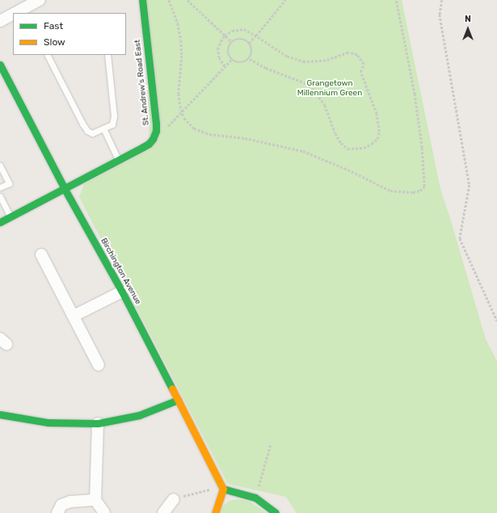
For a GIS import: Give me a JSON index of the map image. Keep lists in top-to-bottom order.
{
  "streets": {
    "street": ["St. Andrew's Road East", "Birchington Avenue"]
  },
  "crossings": [
    ["St. Andrew's Road East", "Birchington Avenue"]
  ],
  "parks": ["Grangetown Millennium Green"],
  "legend": ["Fast", "Slow"],
  "north": "top"
}
